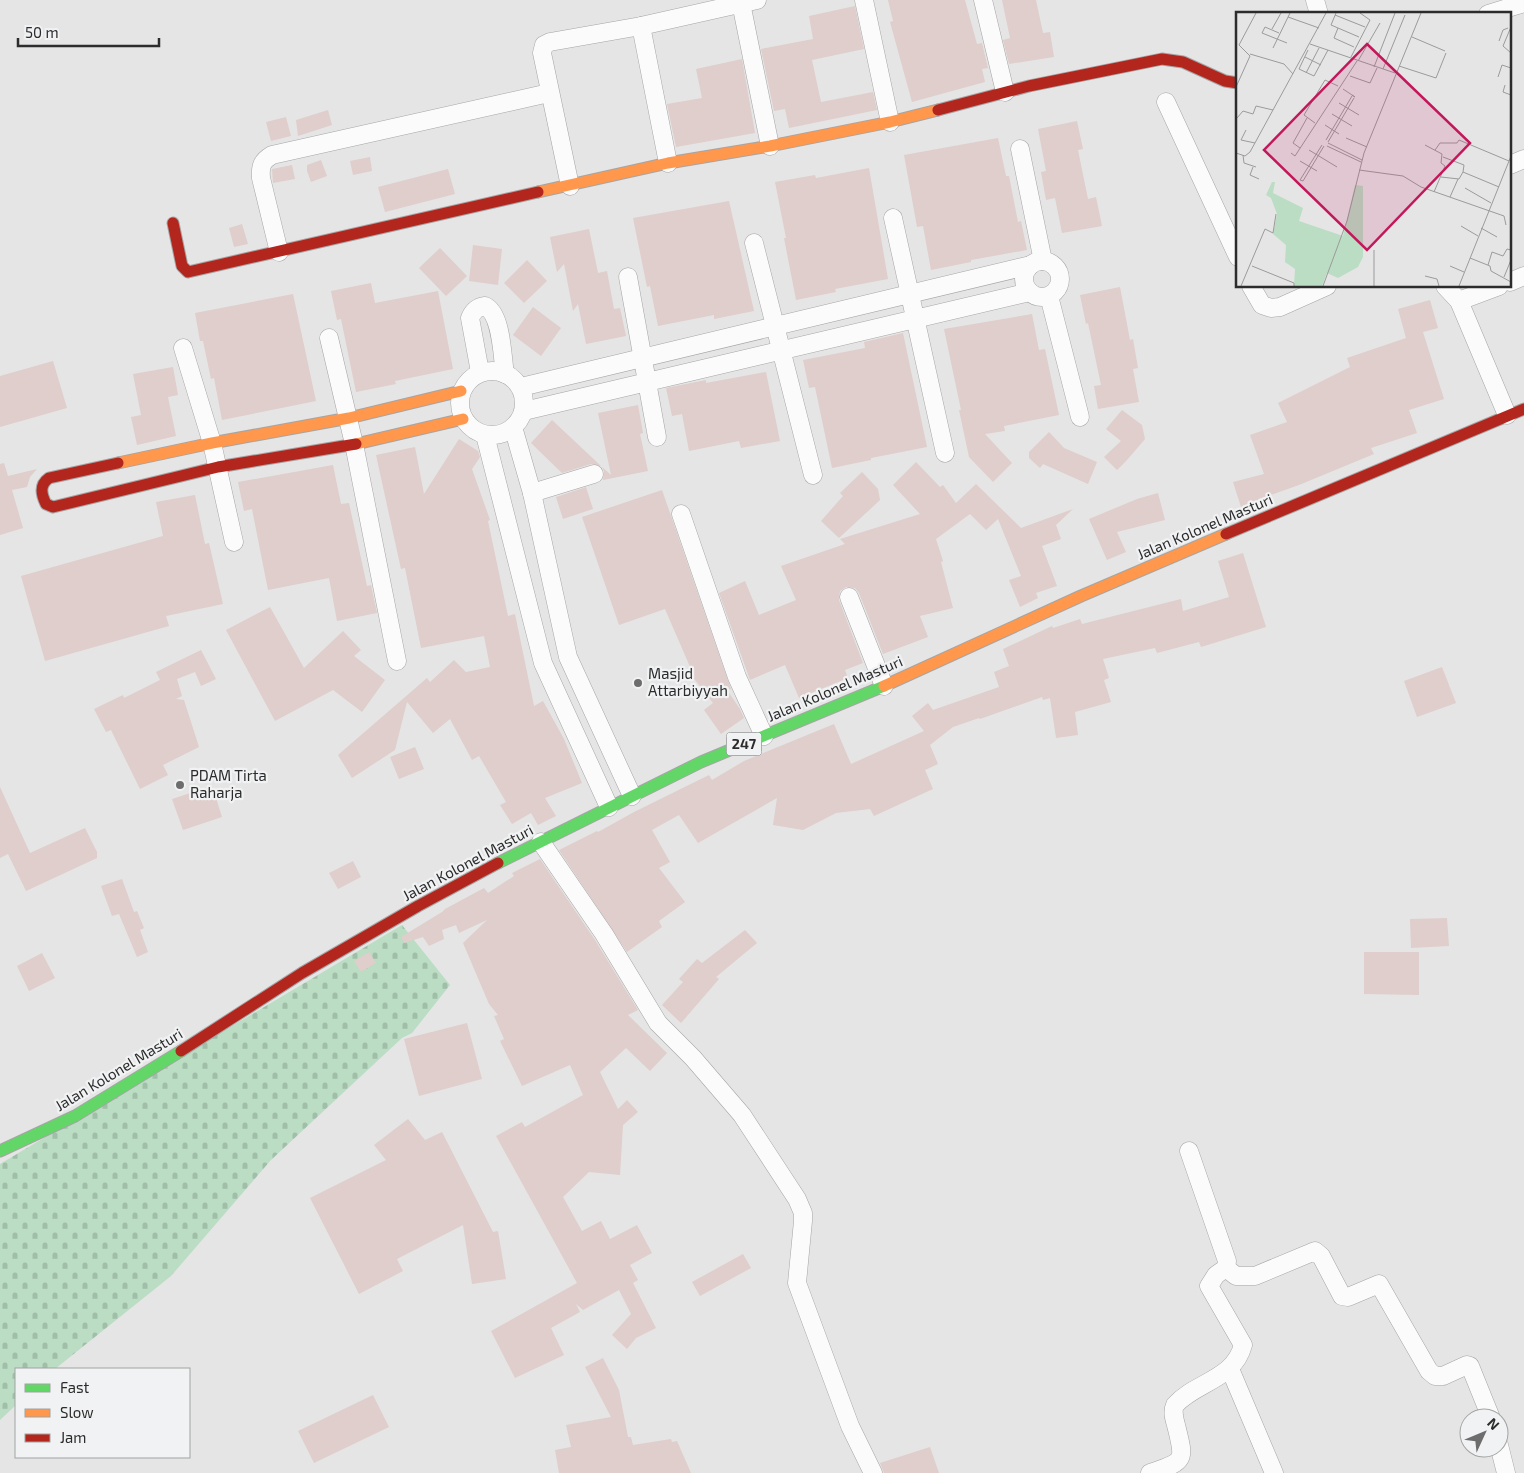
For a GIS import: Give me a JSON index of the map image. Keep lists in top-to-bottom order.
{
  "streets": {
    "street": ["Jalan Kolonel Masturi", "247"]
  },
  "places": ["Masjid Attarbiyyah", "PDAM Tirta Raharja"],
  "legend": ["Fast", "Slow", "Jam"],
  "scale_bar": "50 m",
  "north": "top right"
}
